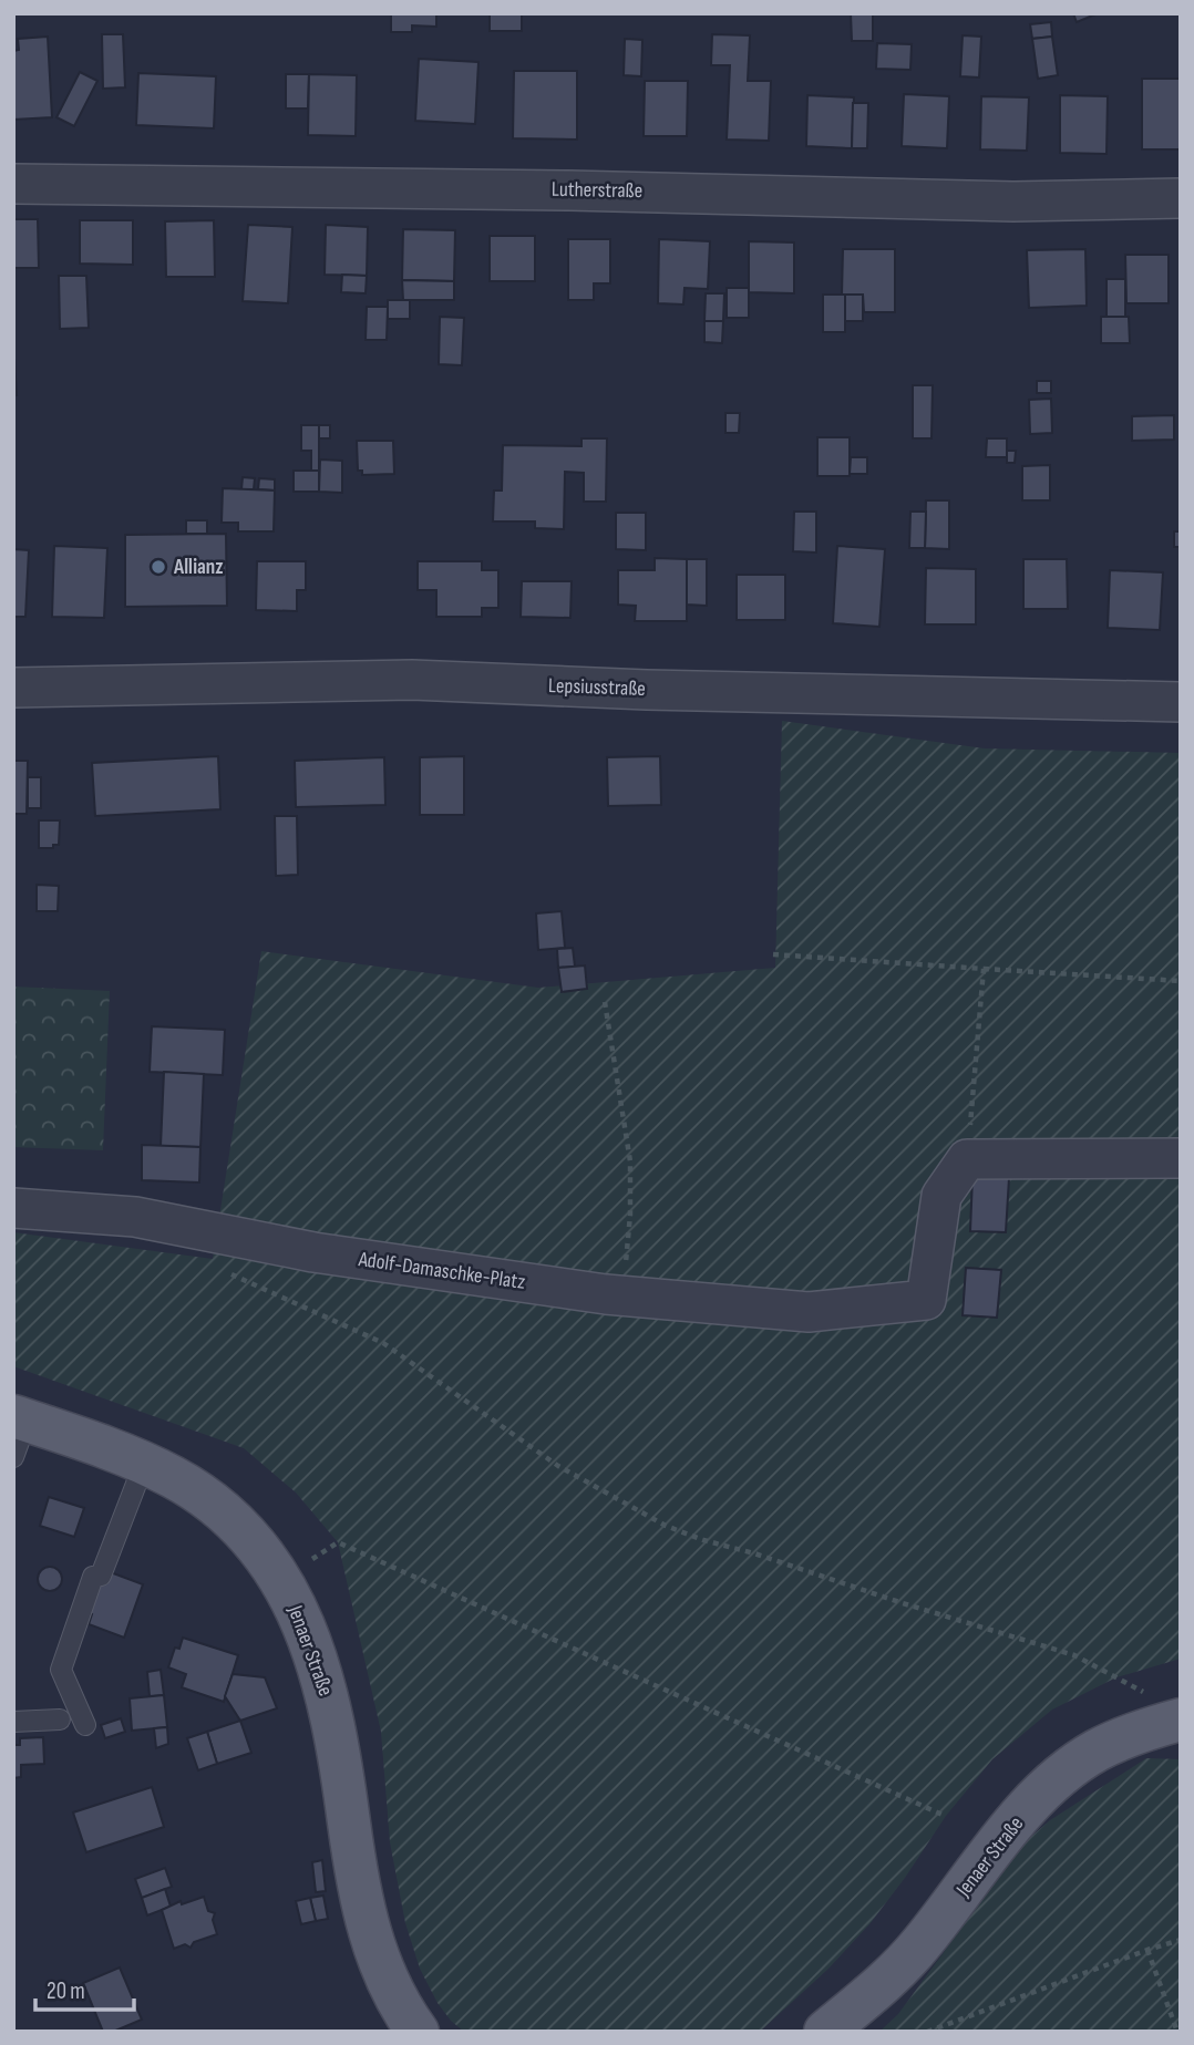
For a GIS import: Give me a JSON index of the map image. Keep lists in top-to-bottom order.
{
  "streets": {
    "main road": ["Jenaer Straße"],
    "street": ["Lutherstraße", "Lepsiusstraße", "Adolf-Damaschke-Platz"]
  },
  "places": ["Allianz"],
  "scale_bar": "20 m"
}
